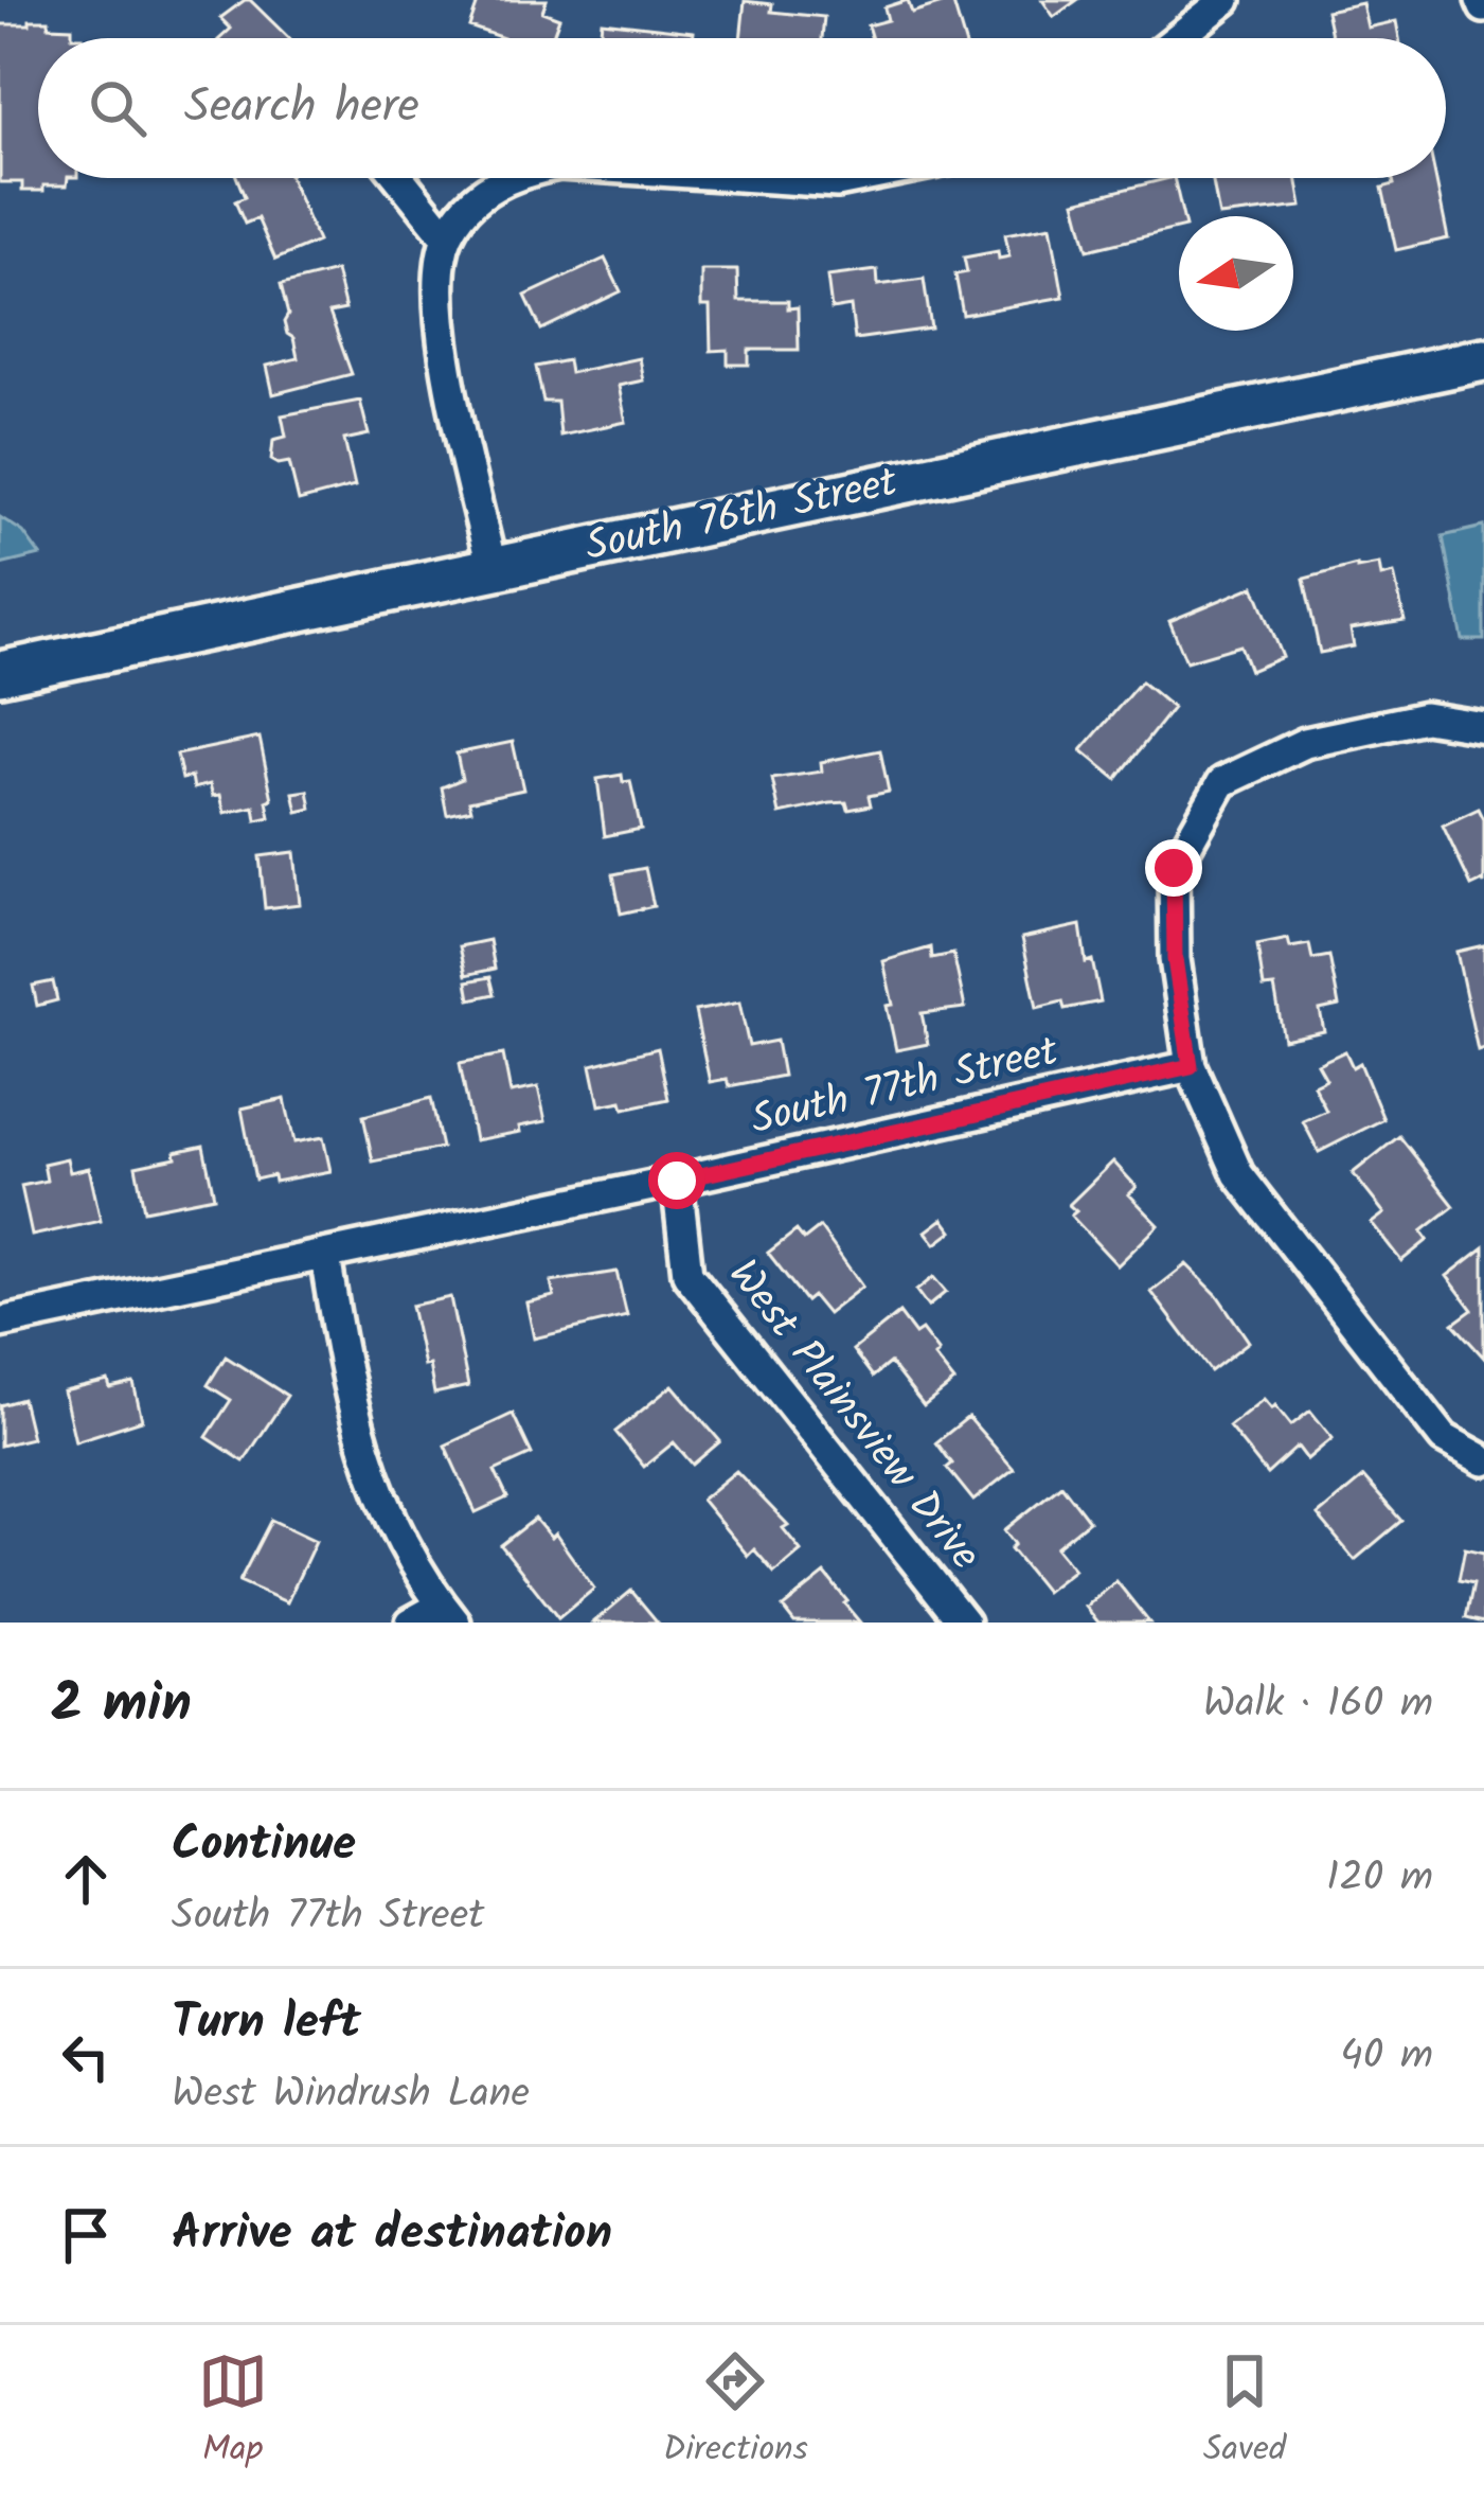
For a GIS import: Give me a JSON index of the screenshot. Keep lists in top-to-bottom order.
{
  "streets": {
    "main road": ["South 76th Street"],
    "street": ["South 77th Street", "West Plainsview Drive"]
  },
  "crossings": [
    ["South 77th Street", "West Plainsview Drive"]
  ],
  "north": "left",
  "page": {
    "search": "Search here",
    "heading": ["2 min", "Walk · 160 m"],
    "list": [
      ["Continue", "South 77th Street", "120 m"],
      ["Turn left", "West Windrush Lane", "40 m"],
      "Arrive at destination"
    ],
    "nav": ["Map", "Directions", "Saved"]
  }
}
